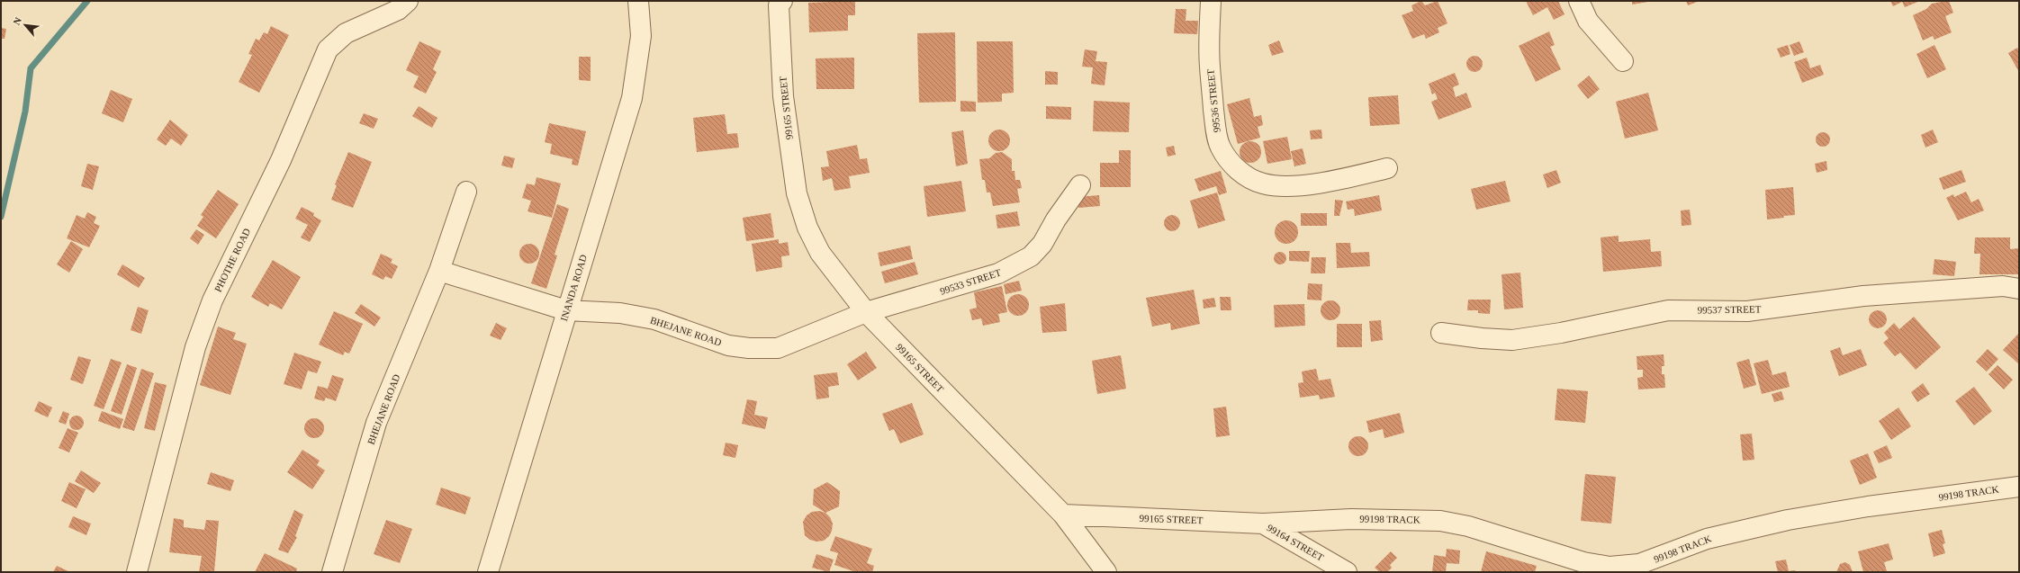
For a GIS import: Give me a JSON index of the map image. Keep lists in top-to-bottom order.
{
  "streets": {
    "street": [
      "99536 STREET",
      "99165 STREET",
      "PHOTHE ROAD",
      "99533 STREET",
      "INANDA ROAD",
      "99537 STREET",
      "BHEJANE ROAD",
      "99198 TRACK",
      "99164 STREET"
    ]
  },
  "crossings": [
    ["99165 STREET", "99533 STREET"],
    ["99165 STREET", "BHEJANE ROAD"],
    ["99165 STREET", "99198 TRACK"],
    ["99165 STREET", "99164 STREET"],
    ["99533 STREET", "BHEJANE ROAD"],
    ["INANDA ROAD", "BHEJANE ROAD"],
    ["99198 TRACK", "99164 STREET"]
  ],
  "north": "top left"
}
